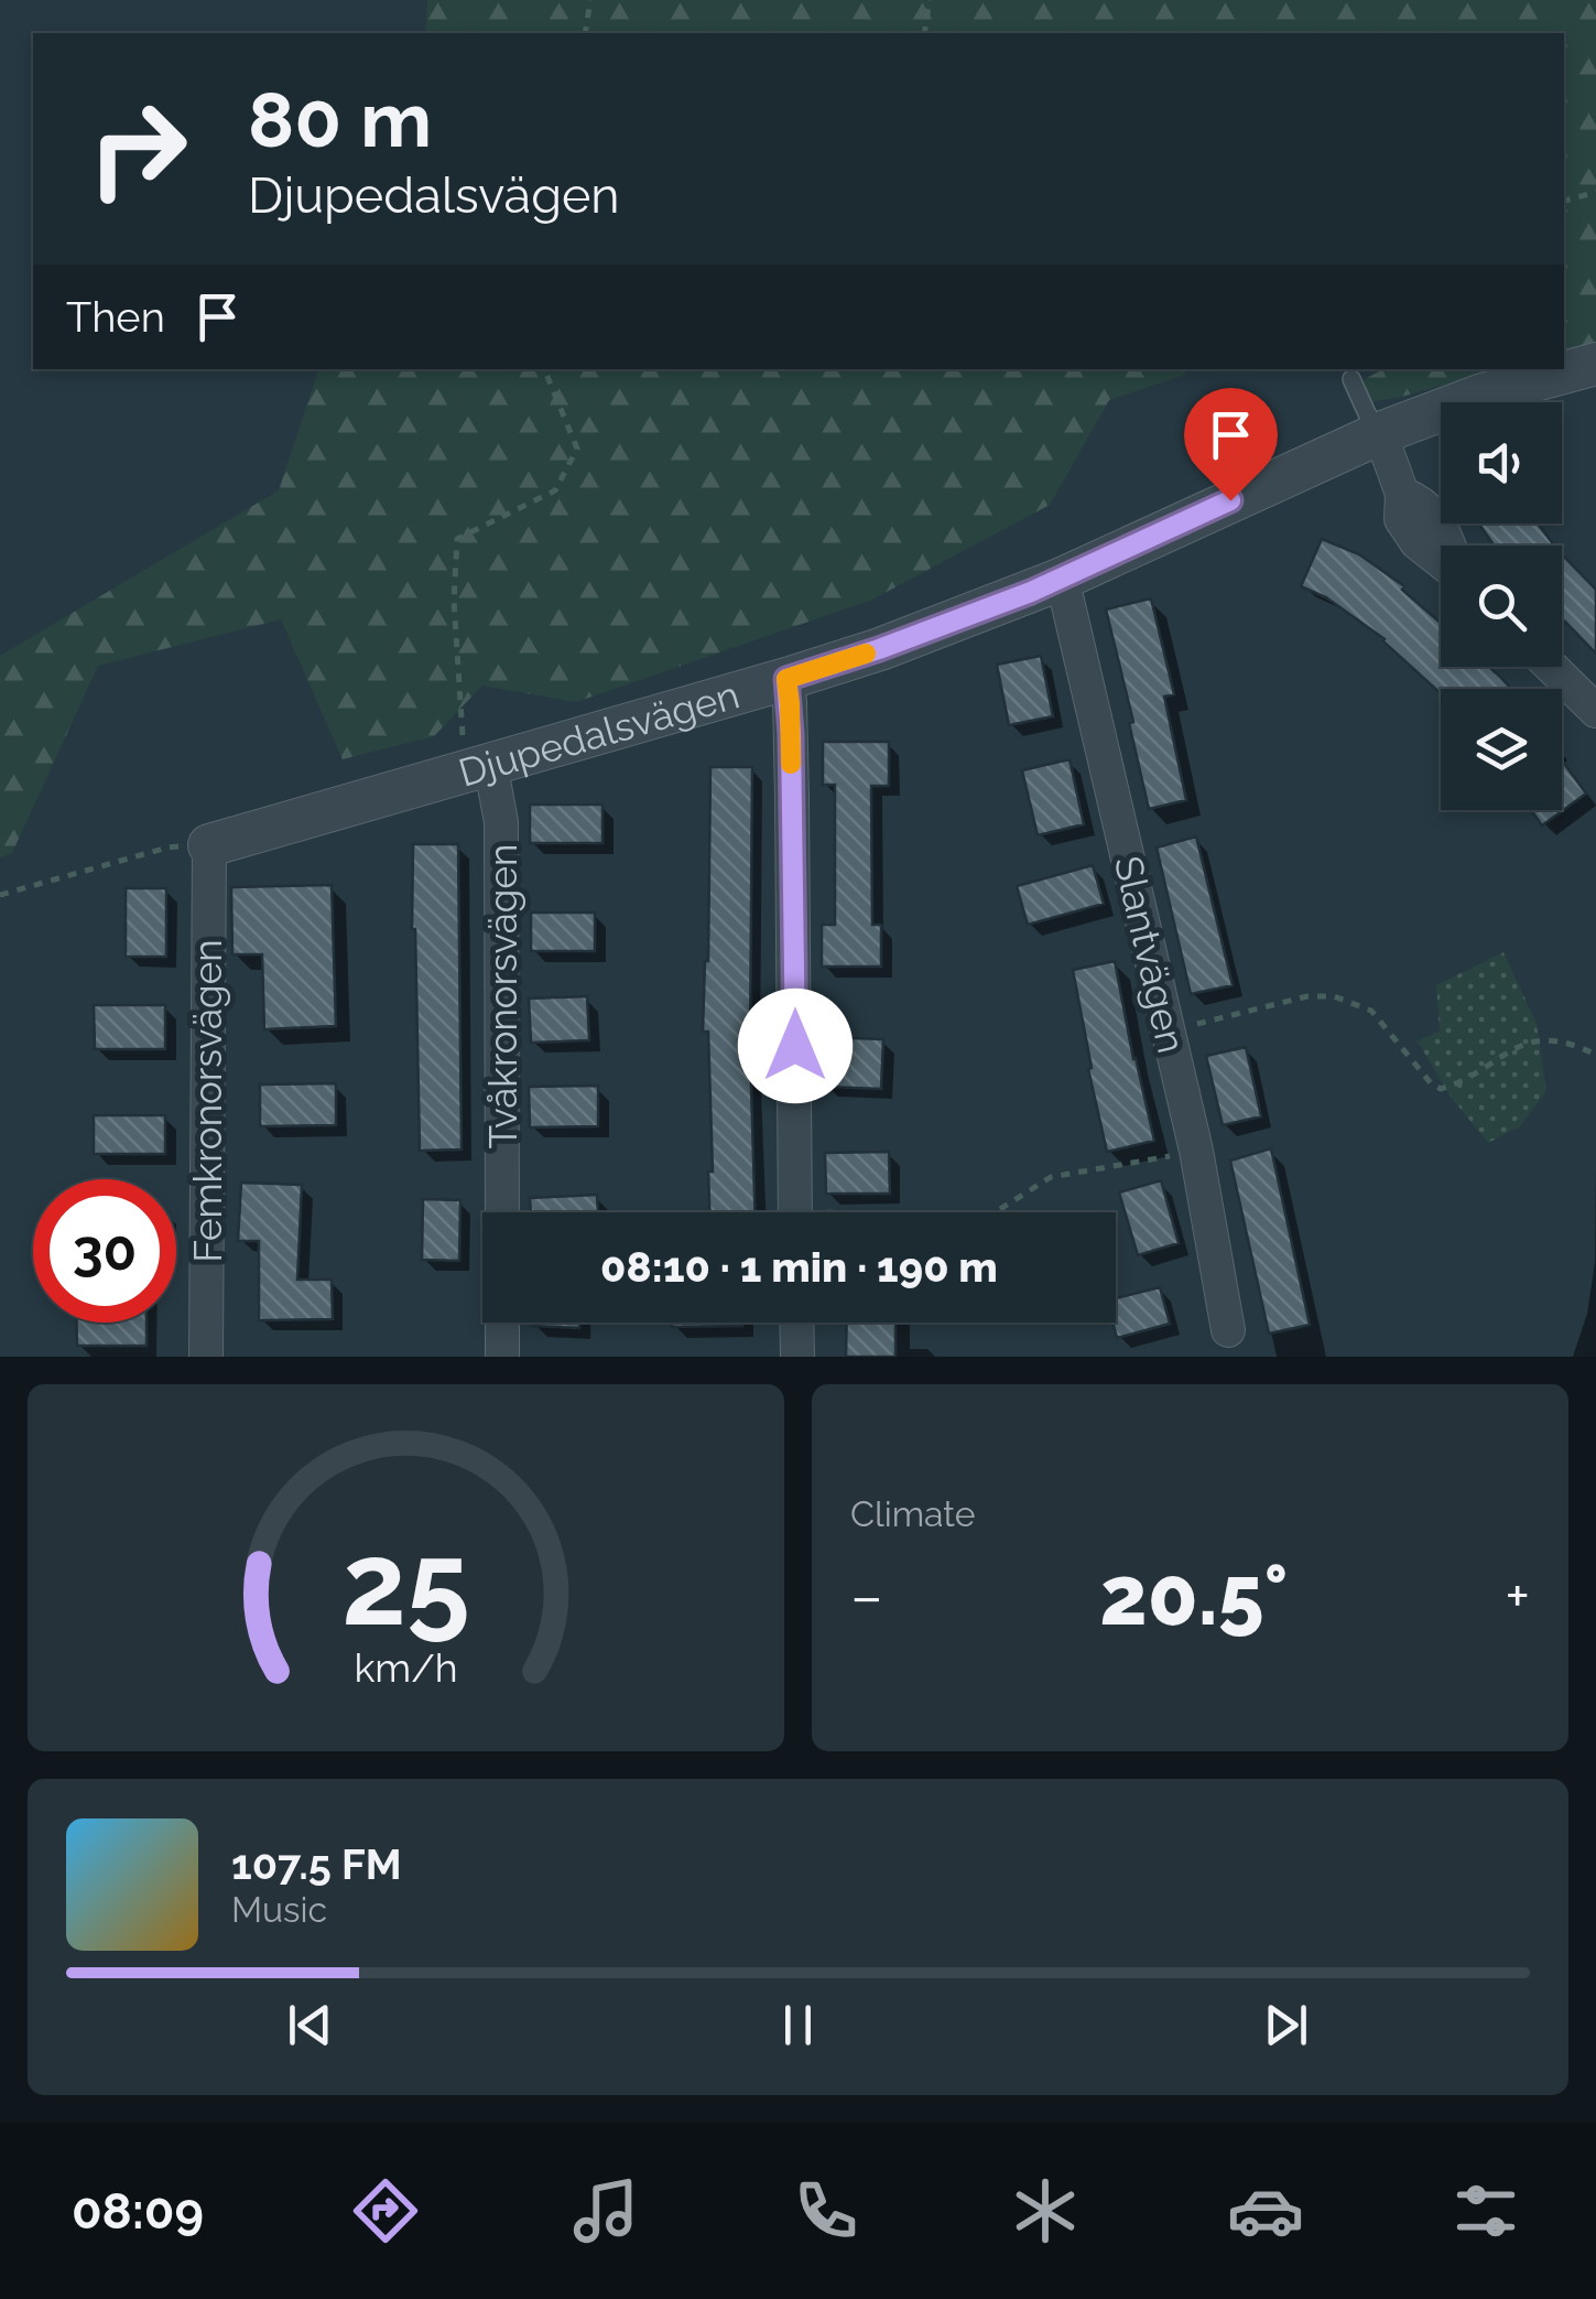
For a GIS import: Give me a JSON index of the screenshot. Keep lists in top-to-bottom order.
{
  "streets": {
    "street": [
      "Djupedalsvägen",
      "Slantvägen",
      "Tvåkronorsvägen",
      "Femkronorsvägen"
    ]
  },
  "crossings": [
    ["Djupedalsvägen", "Slantvägen"],
    ["Djupedalsvägen", "Tvåkronorsvägen"],
    ["Djupedalsvägen", "Femkronorsvägen"]
  ],
  "page": {
    "turn": ["80 m", "Djupedalsvägen"],
    "then": "Then",
    "limit": "30",
    "trip": "08:10 · 1 min · 190 m",
    "tile": "Climate",
    "heat": ["−", "20.5°", "+"],
    "song": ["107.5 FM", "Music"],
    "tabs": "08:09",
    "gauge": ["25", "km/h"]
  }
}
